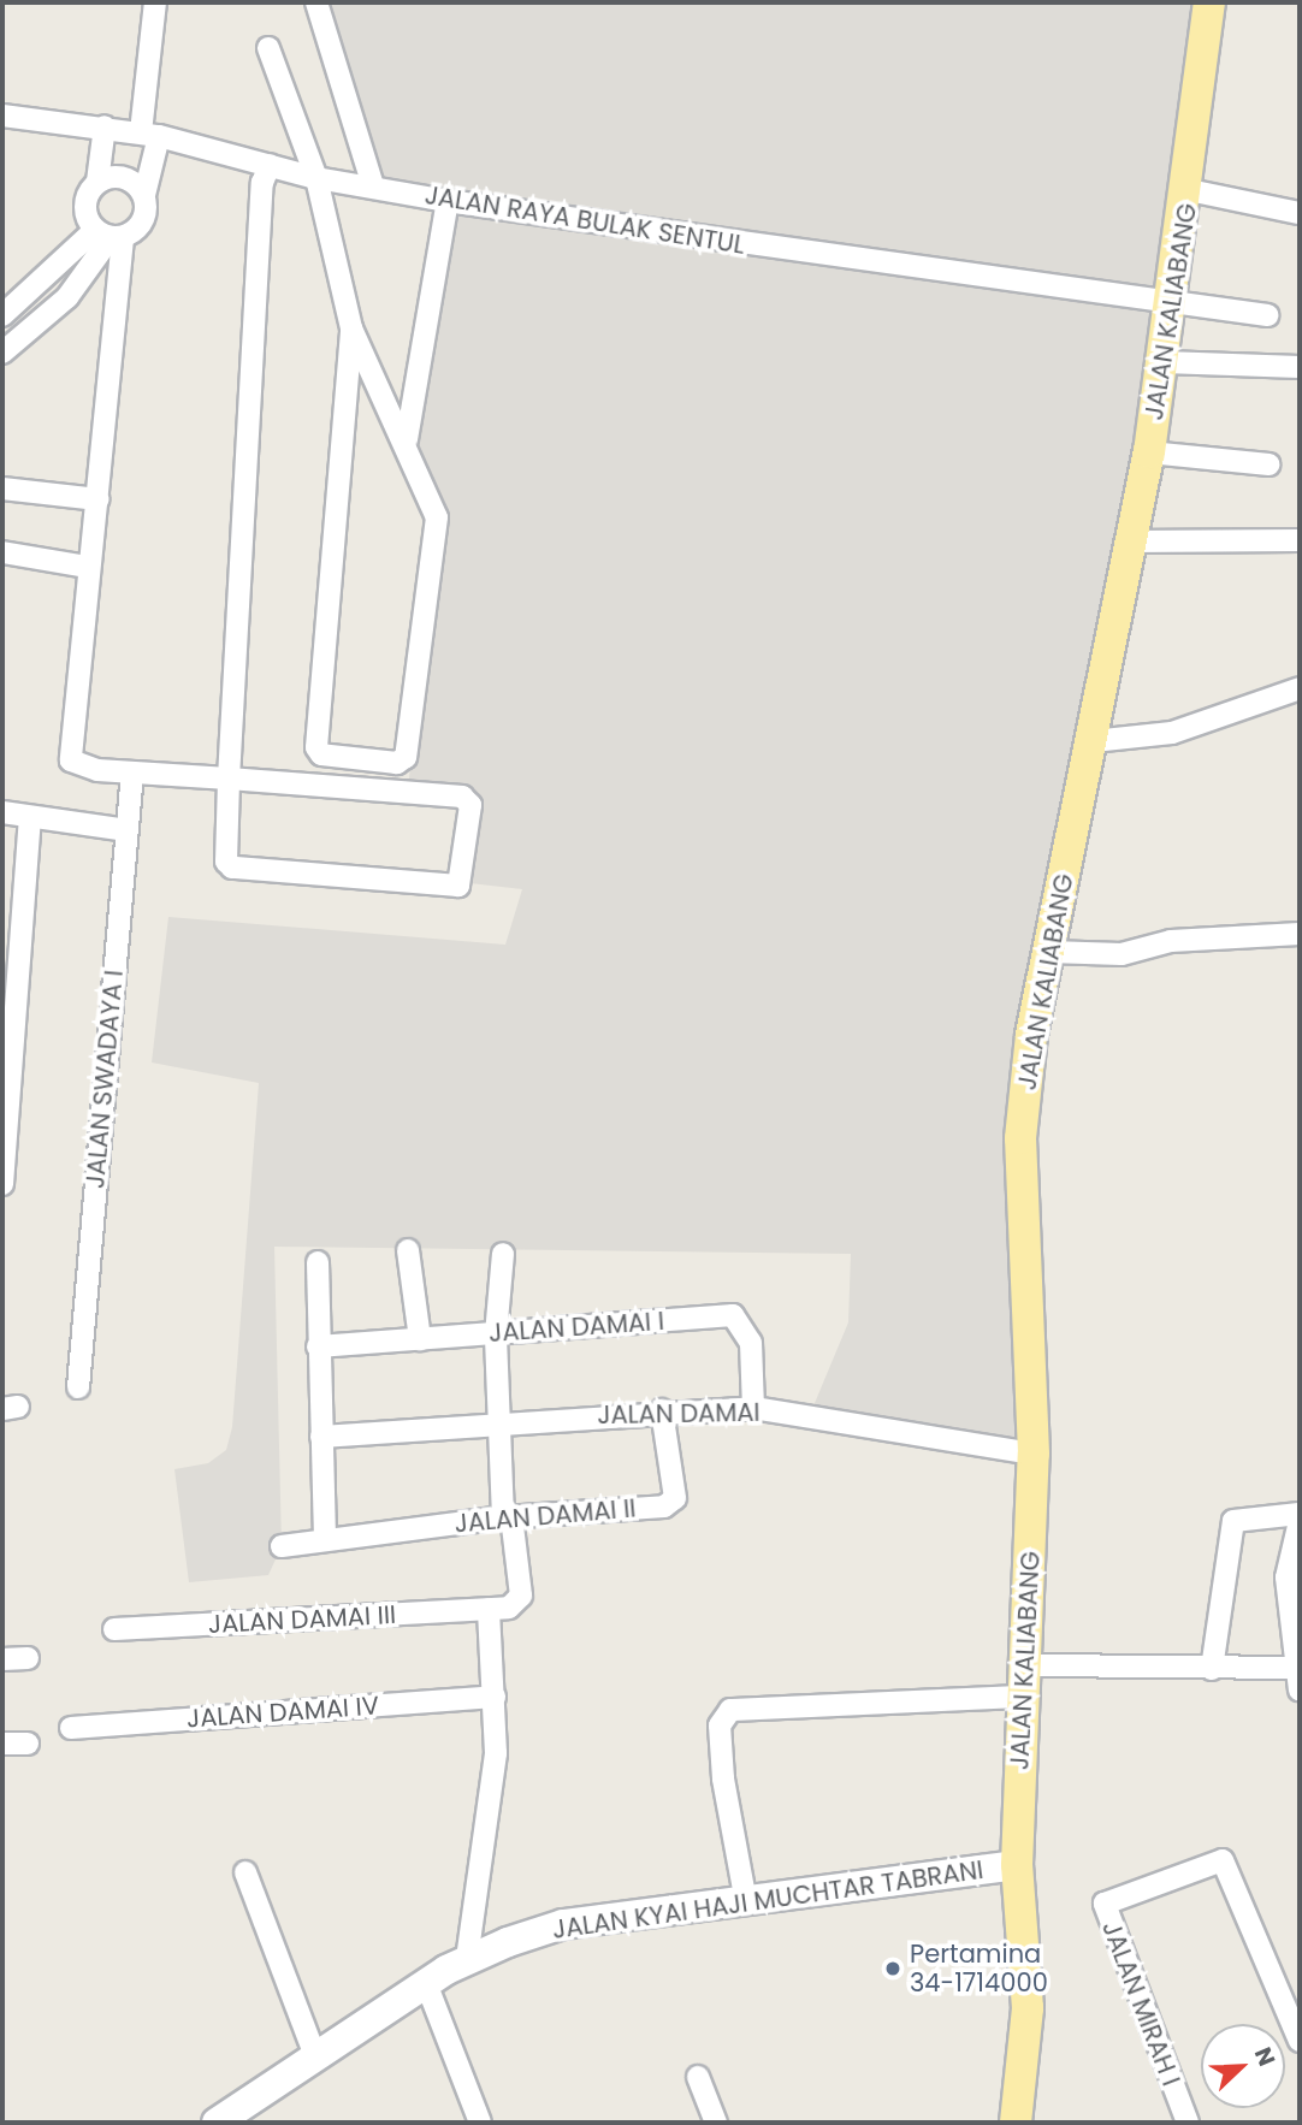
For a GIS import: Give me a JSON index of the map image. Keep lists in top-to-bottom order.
{
  "streets": {
    "main road": ["JALAN KALIABANG"],
    "street": [
      "JALAN RAYA BULAK SENTUL",
      "JALAN SWADAYA I",
      "JALAN DAMAI I",
      "JALAN DAMAI",
      "JALAN DAMAI II",
      "JALAN DAMAI III",
      "JALAN DAMAI IV",
      "JALAN KYAI HAJI MUCHTAR TABRANI",
      "JALAN MIRAH I"
    ]
  },
  "crossings": [
    ["JALAN RAYA BULAK SENTUL", "JALAN KALIABANG"],
    ["JALAN KALIABANG", "JALAN DAMAI"],
    ["JALAN KALIABANG", "JALAN KYAI HAJI MUCHTAR TABRANI"],
    ["JALAN DAMAI I", "JALAN DAMAI"],
    ["JALAN DAMAI", "JALAN DAMAI II"],
    ["JALAN DAMAI II", "JALAN DAMAI III"]
  ],
  "places": ["Pertamina 34-1714000"],
  "north": "top right"
}
